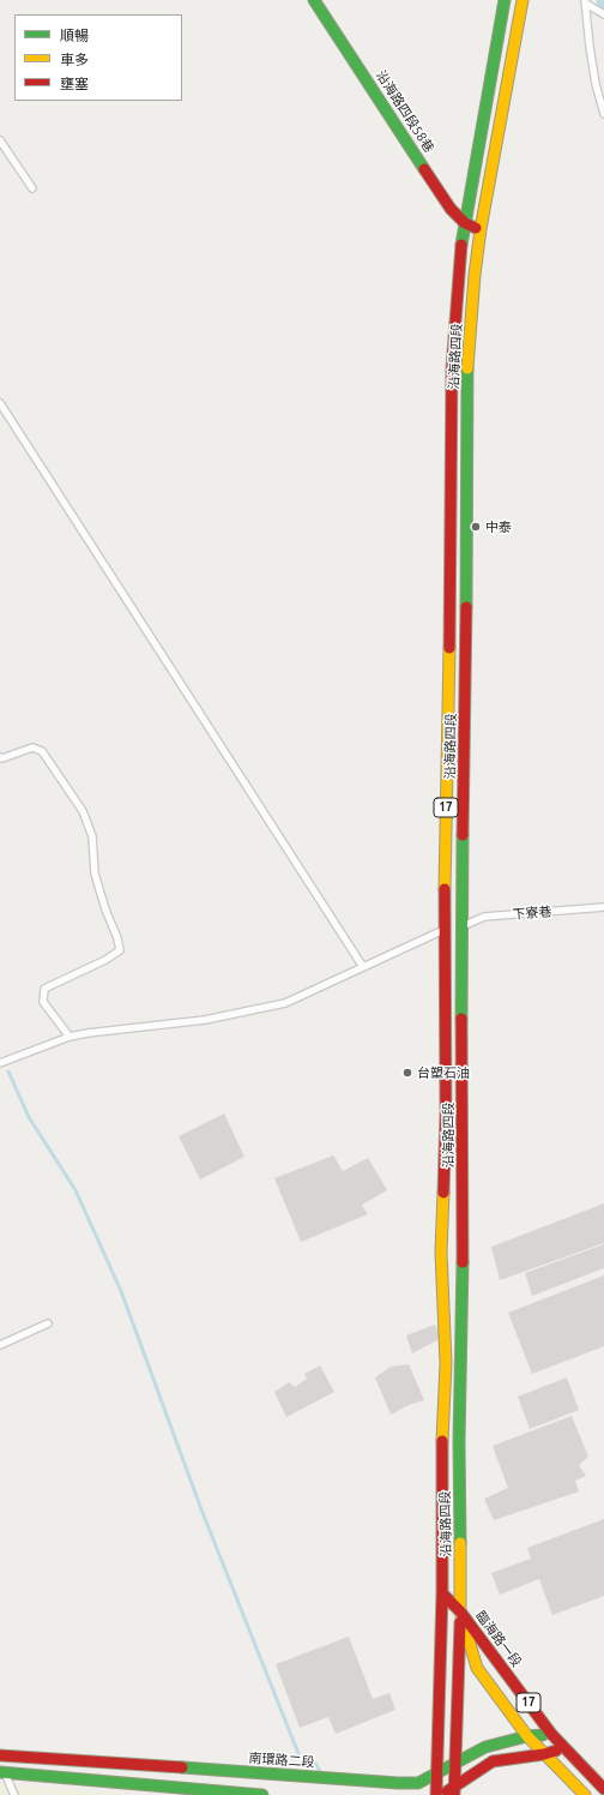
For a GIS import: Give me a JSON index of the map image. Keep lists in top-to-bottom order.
{
  "streets": {
    "main road": [
      "沿海路四段58巷",
      "沿海路四段",
      "17",
      "臨海路一段",
      "南環路二段"
    ],
    "lane": ["下寮巷"]
  },
  "crossings": [
    ["沿海路四段58巷", "沿海路四段"],
    ["沿海路四段", "17"],
    ["沿海路四段", "下寮巷"],
    ["沿海路四段", "臨海路一段"],
    ["沿海路四段", "南環路二段"],
    ["17", "臨海路一段"],
    ["臨海路一段", "南環路二段"]
  ],
  "places": ["中泰", "台塑石油"],
  "legend": ["順暢", "車多", "壅塞"]
}
